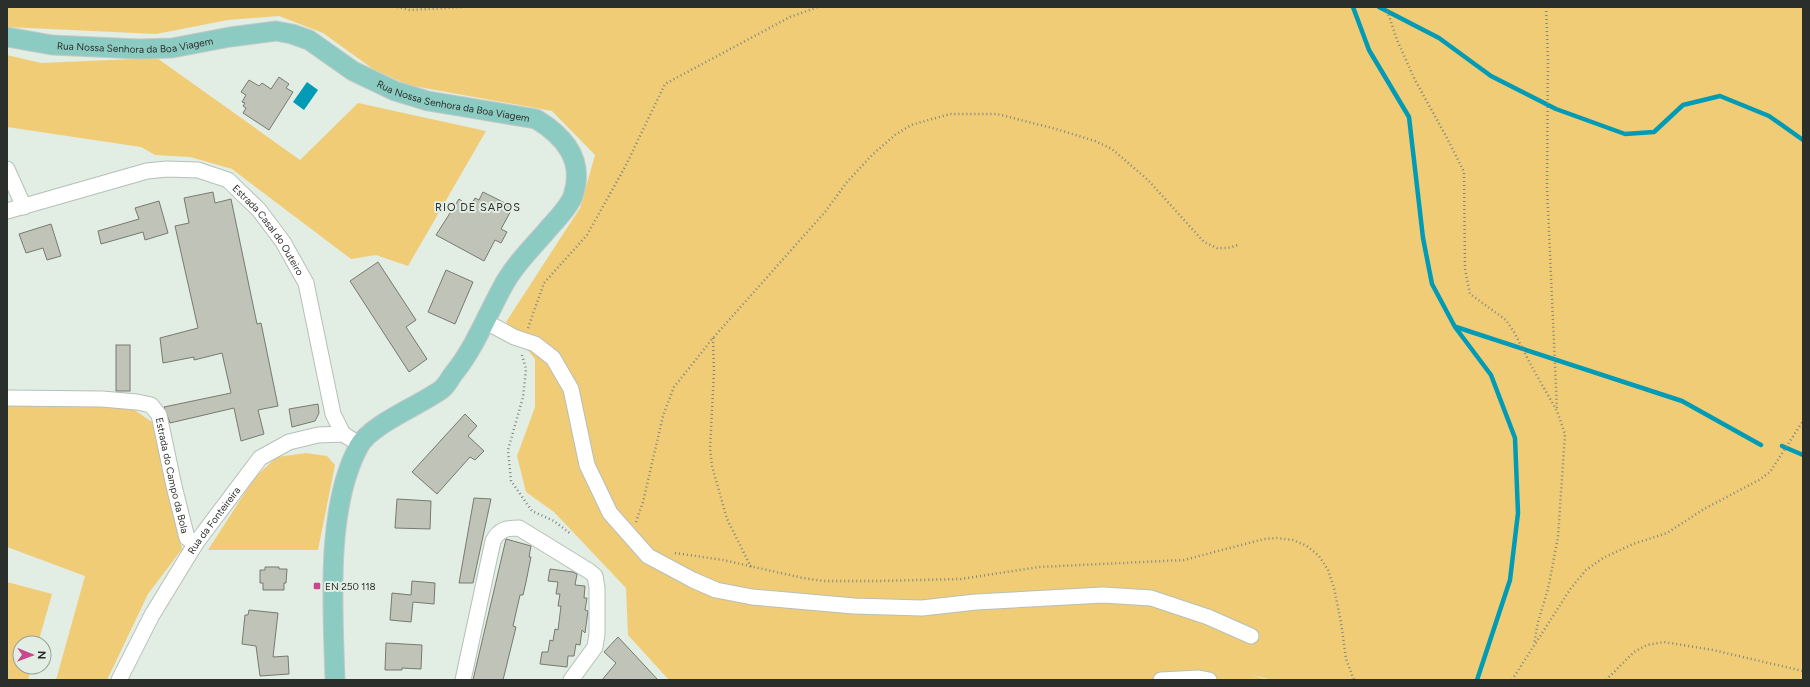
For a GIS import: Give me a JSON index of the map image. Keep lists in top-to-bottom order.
{
  "streets": {
    "main road": ["Rua Nossa Senhora da Boa Viagem"],
    "street": ["Estrada Casal do Outeiro", "Estrada do Campo da Bola", "Rua da Fonteireira"]
  },
  "crossings": [
    ["Estrada Casal do Outeiro", "Rua da Fonteireira"],
    ["Estrada do Campo da Bola", "Rua da Fonteireira"]
  ],
  "districts": ["RIO DE SAPOS"],
  "places": {
    "transit": ["EN 250 118"]
  },
  "north": "right"
}
